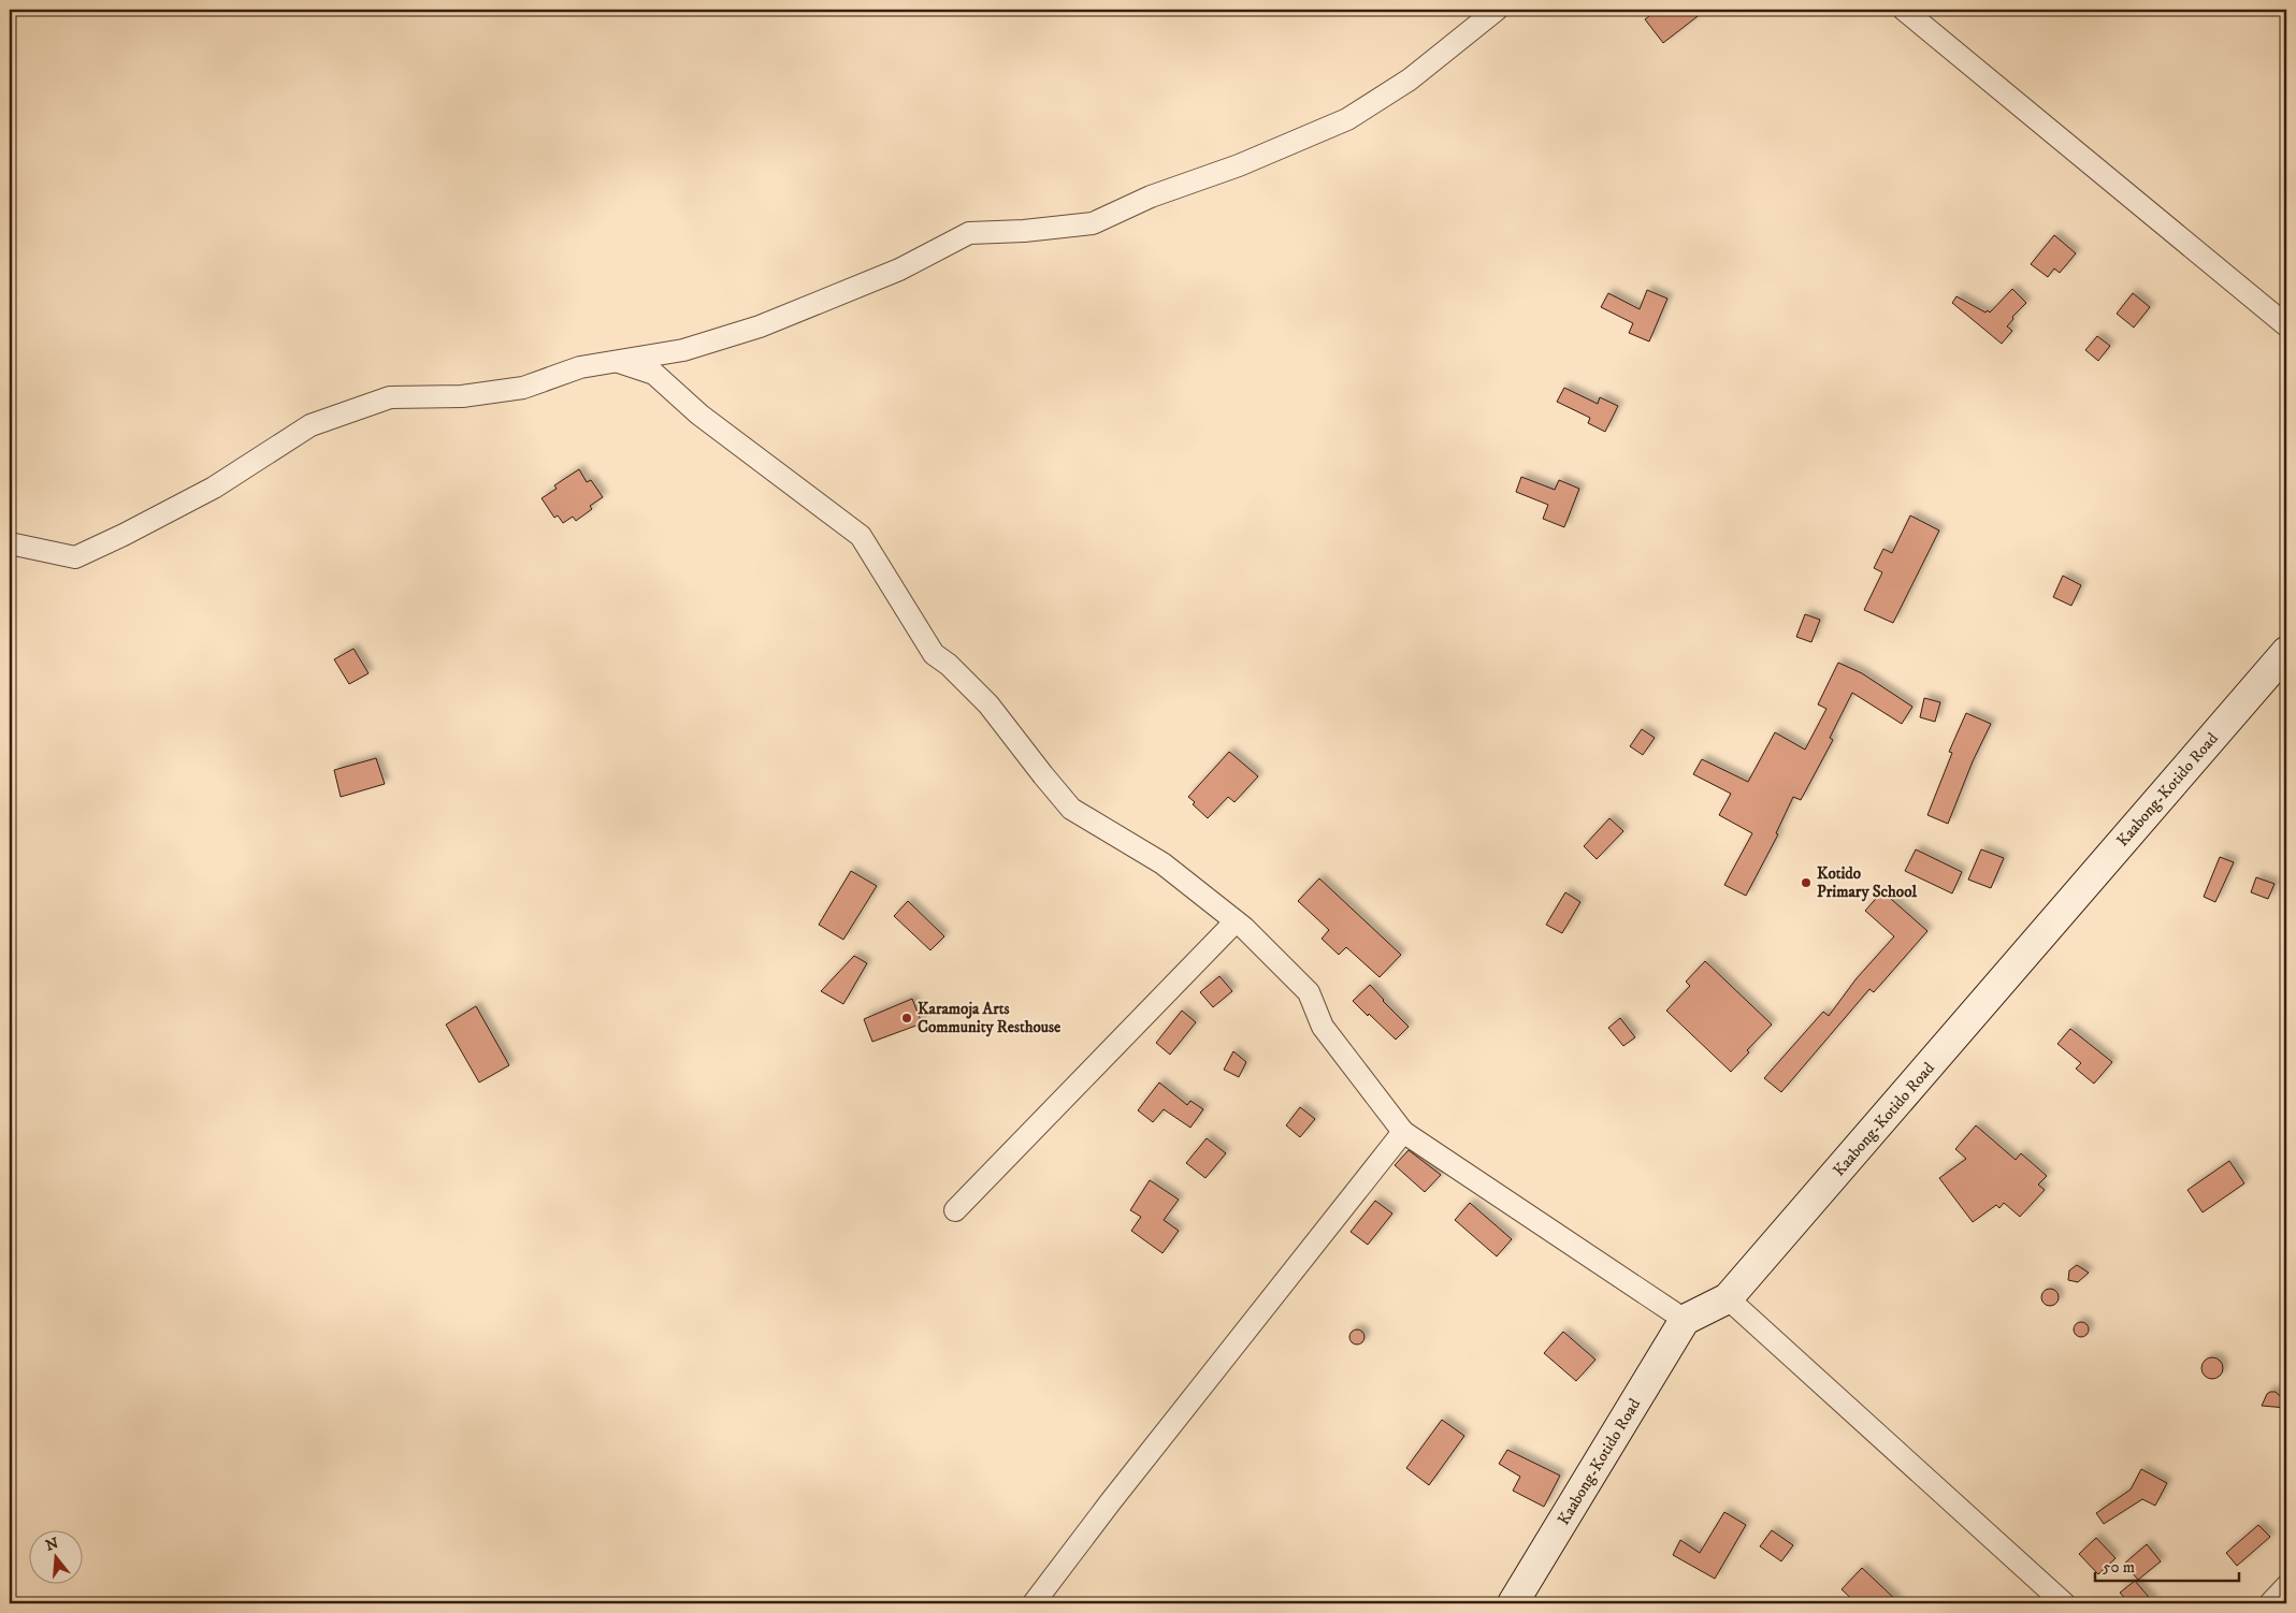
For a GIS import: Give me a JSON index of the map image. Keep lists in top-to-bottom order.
{
  "streets": {
    "main road": ["Kaabong-Kotido Road"]
  },
  "places": ["Kotido Primary School", "Karamoja Arts Community Resthouse"],
  "scale_bar": "50 m",
  "north": "top"
}
